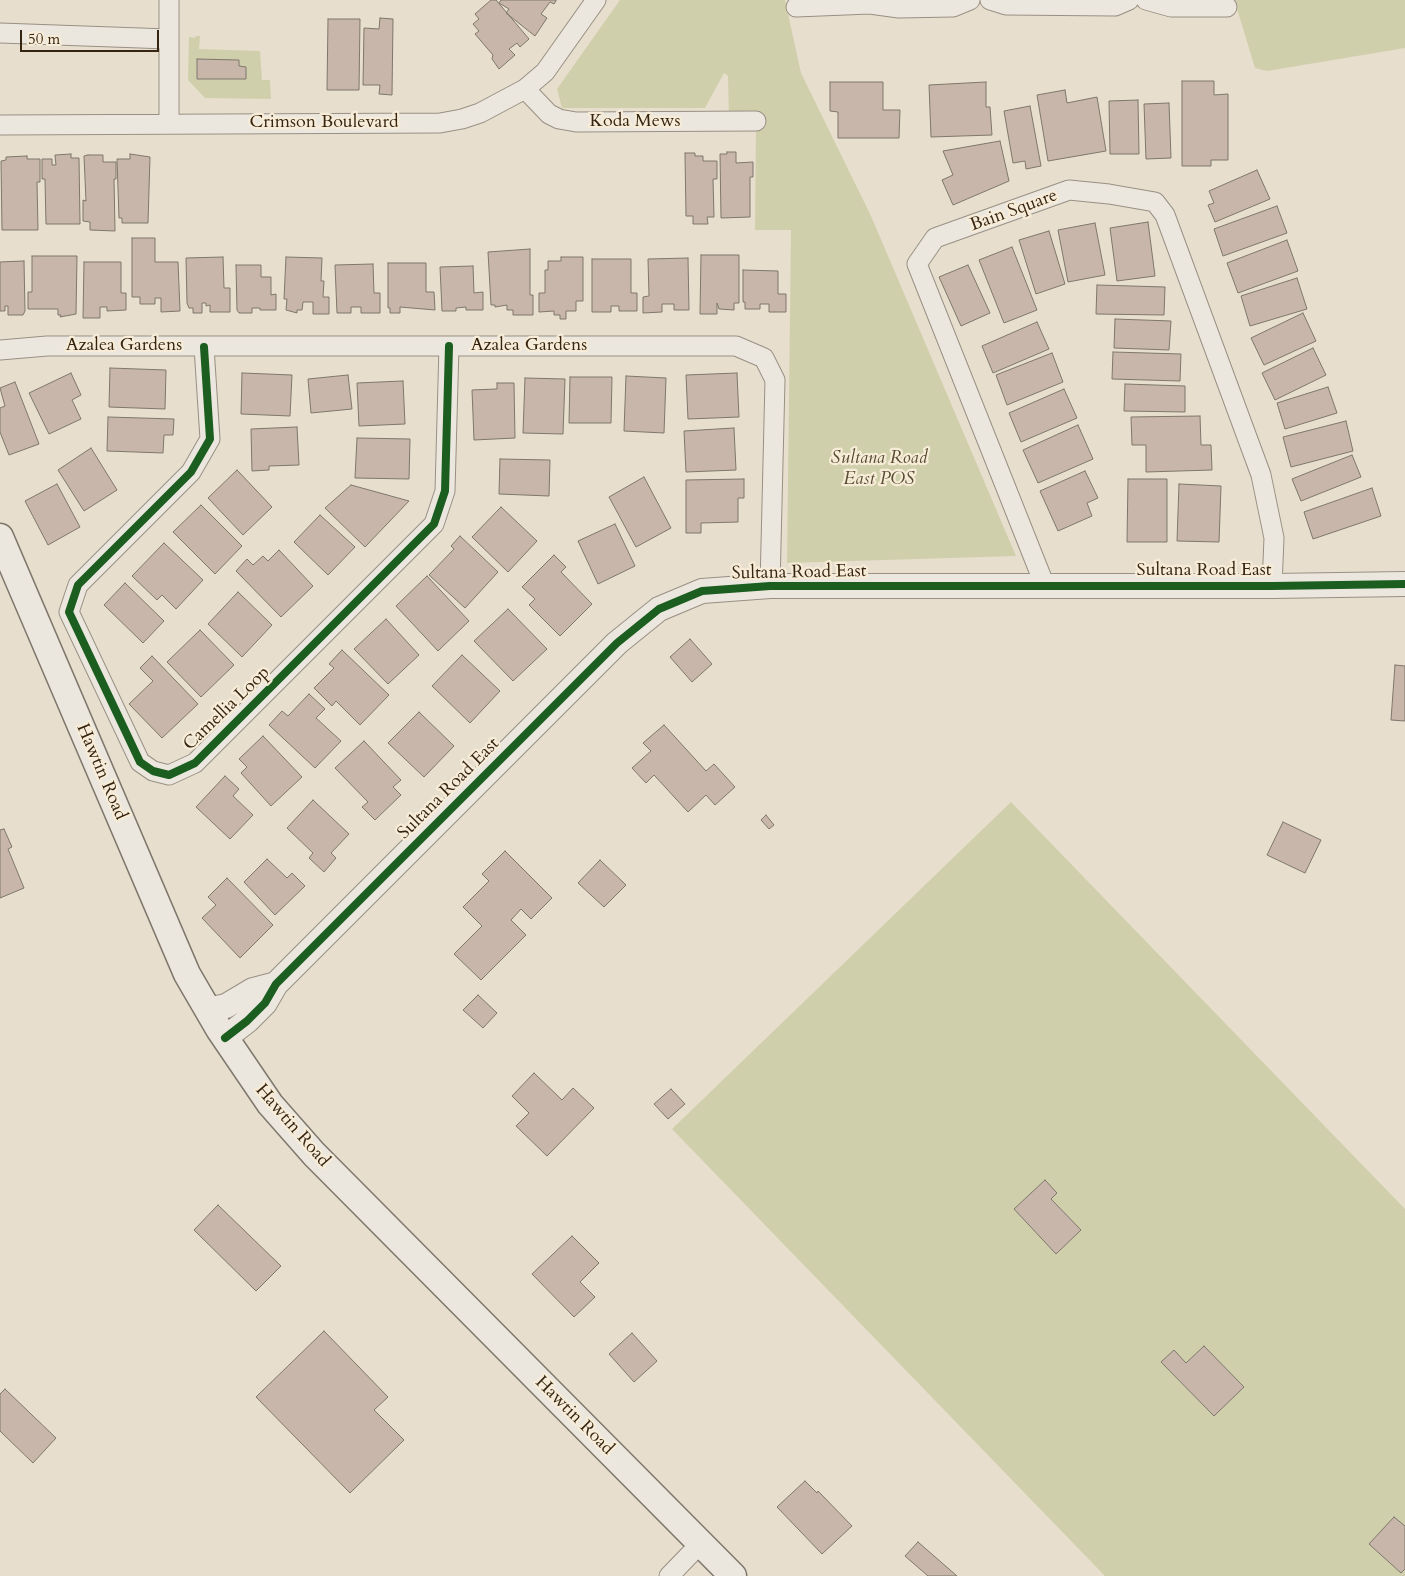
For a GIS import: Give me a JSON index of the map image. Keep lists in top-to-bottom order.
{
  "streets": {
    "main road": ["Hawtin Road"],
    "street": [
      "Koda Mews",
      "Crimson Boulevard",
      "Bain Square",
      "Azalea Gardens",
      "Sultana Road East",
      "Camellia Loop"
    ]
  },
  "crossings": [
    ["Koda Mews", "Crimson Boulevard"],
    ["Bain Square", "Sultana Road East"],
    ["Azalea Gardens", "Sultana Road East"],
    ["Azalea Gardens", "Camellia Loop"],
    ["Sultana Road East", "Hawtin Road"]
  ],
  "parks": ["Sultana Road East POS"],
  "scale_bar": "50 m"
}
